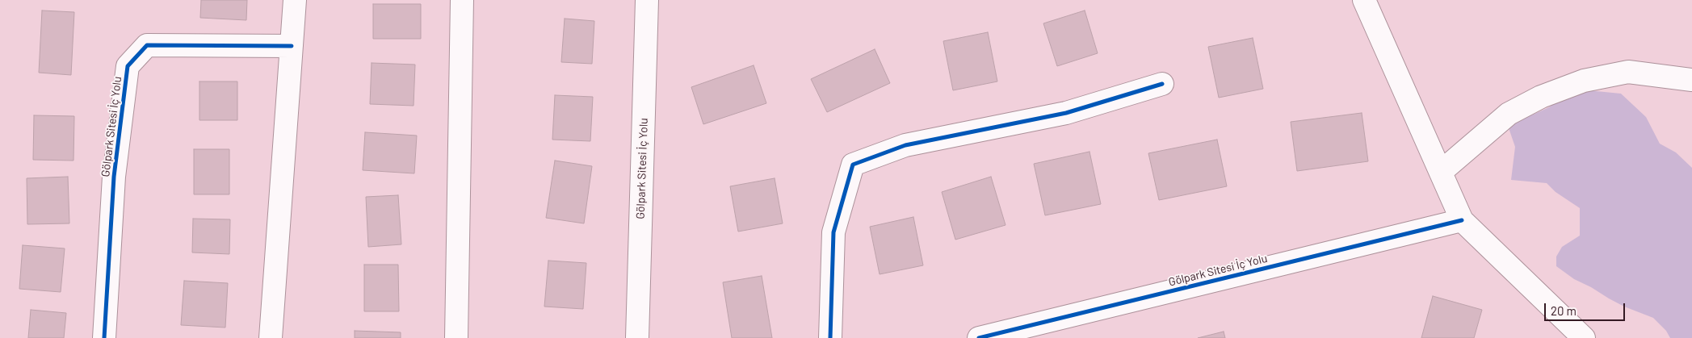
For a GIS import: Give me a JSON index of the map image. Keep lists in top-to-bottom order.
{
  "streets": {
    "street": ["Gölpark Sitesi İç Yolu"]
  },
  "scale_bar": "20 m"
}
